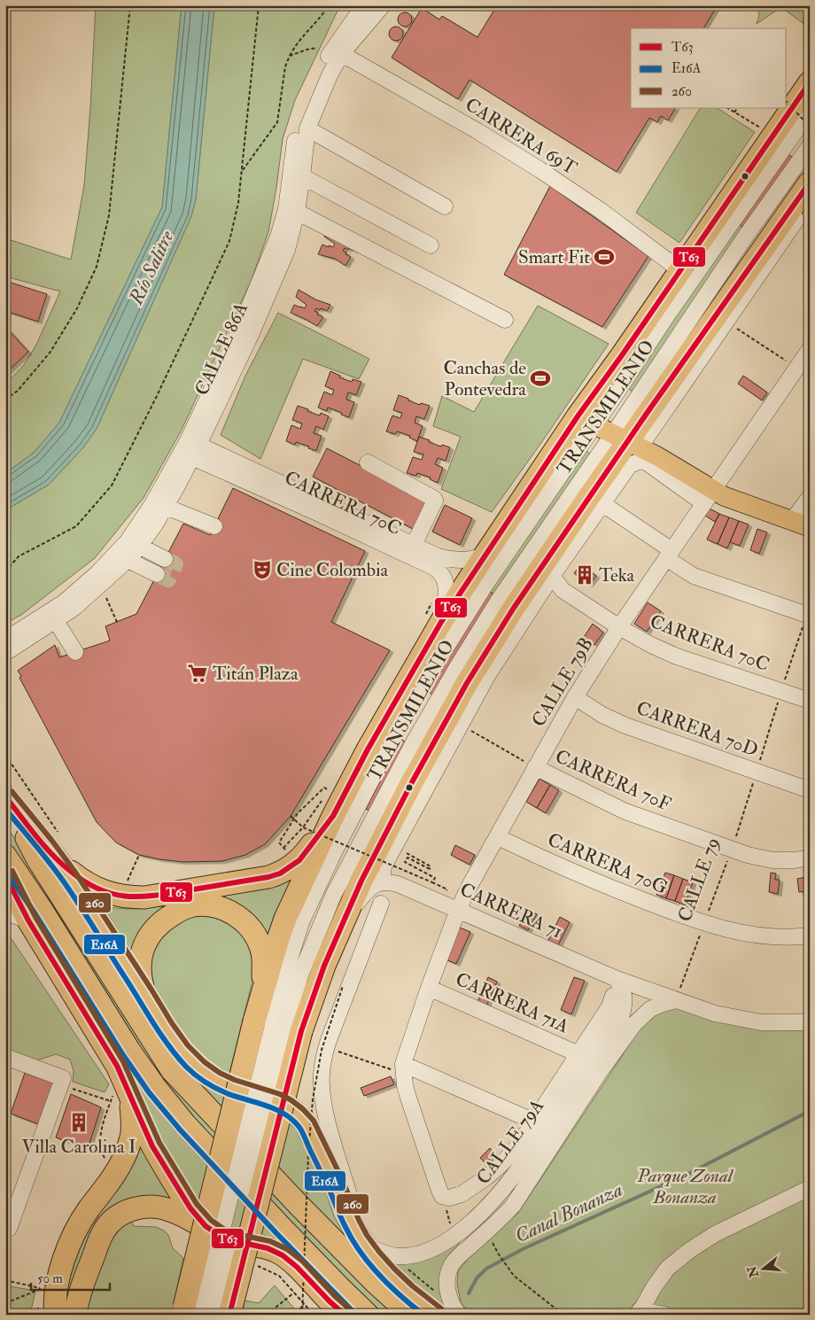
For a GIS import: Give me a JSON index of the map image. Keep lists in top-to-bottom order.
{
  "streets": {
    "street": [
      "CARRERA 69T",
      "CALLE 86A",
      "TRANSMILENIO",
      "CARRERA 70C",
      "CALLE 79B",
      "CARRERA 70D",
      "CARRERA 70F",
      "CARRERA 70G",
      "CARRERA 71",
      "CARRERA 71A",
      "CALLE 79A"
    ],
    "path": ["CALLE 79"]
  },
  "crossings": [
    ["CARRERA 69T", "CALLE 86A"],
    ["CALLE 86A", "CARRERA 70C"],
    ["CARRERA 70C", "CALLE 79B"],
    ["CALLE 79B", "CARRERA 70D"],
    ["CALLE 79B", "CARRERA 70F"],
    ["CALLE 79B", "CARRERA 70G"],
    ["CALLE 79B", "CARRERA 71"],
    ["CALLE 79B", "CARRERA 71A"],
    ["CARRERA 70D", "CALLE 79"],
    ["CARRERA 70F", "CALLE 79"],
    ["CARRERA 70G", "CALLE 79"],
    ["CALLE 79", "CARRERA 71"],
    ["CALLE 79", "CALLE 79A"],
    ["CARRERA 71", "CALLE 79A"],
    ["CARRERA 71A", "CALLE 79A"]
  ],
  "water": ["Río Salitre", "Canal Bonanza"],
  "parks": ["Parque Zonal Bonanza"],
  "places": {
    "sports": ["Smart Fit", "Canchas de Pontevedra"],
    "theatre": ["Cine Colombia"],
    "building": ["Teka", "Villa Carolina I"],
    "supermarket": ["Titán Plaza"]
  },
  "lines": ["transit line T63", "transit line 260", "transit line E16A"],
  "legend": ["T63", "E16A", "260"],
  "scale_bar": "50 m",
  "north": "left"
}
